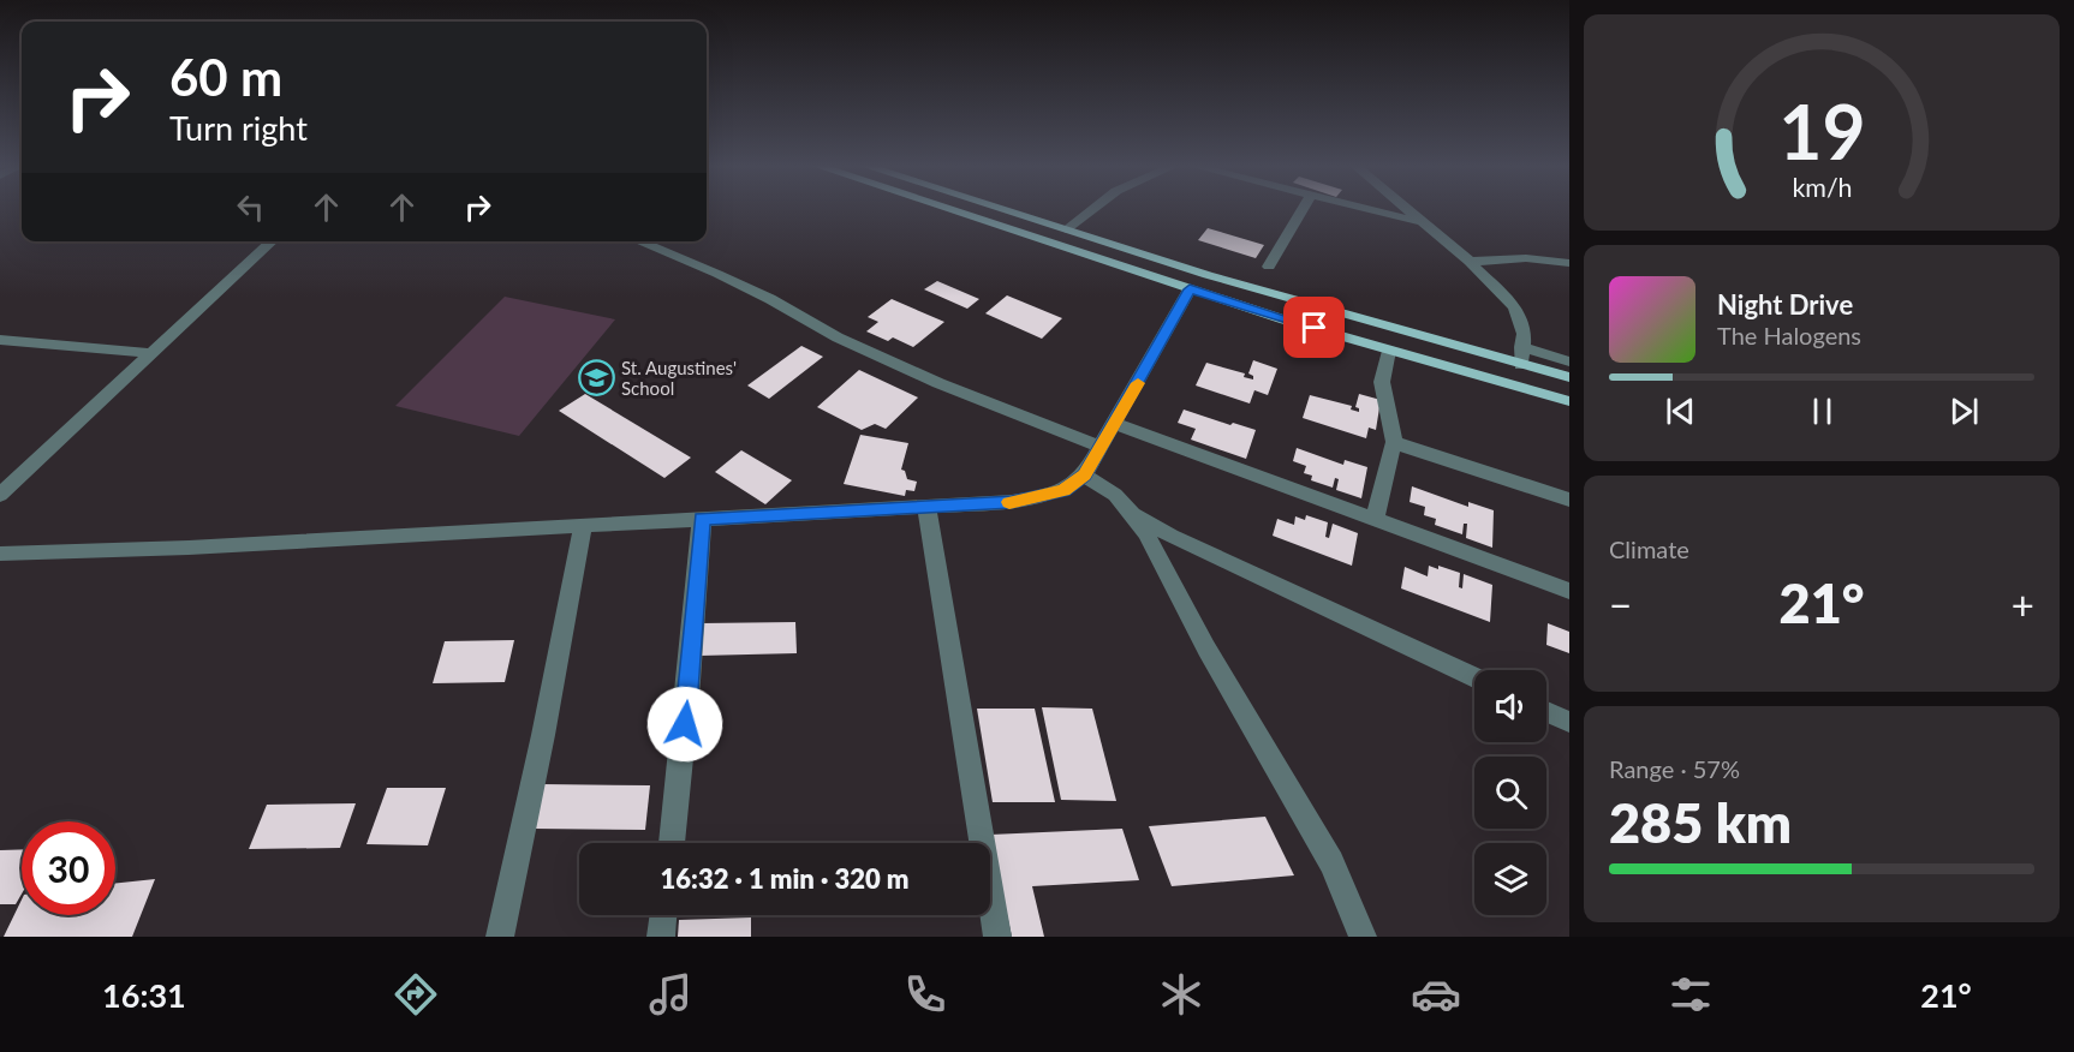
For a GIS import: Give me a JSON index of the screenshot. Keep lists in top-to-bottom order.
{
  "places": {
    "school or university": ["St. Augustines' School"]
  },
  "page": {
    "turn": ["60 m", "Turn right"],
    "song": ["Night Drive", "The Halogens"],
    "tile": [
      "Climate",
      ["Range · 57%", "285 km"]
    ],
    "heat": ["−", "21°", "+"],
    "limit": "30",
    "trip": "16:32 · 1 min · 320 m",
    "tabs": ["16:31", "21°"],
    "gauge": ["19", "km/h"]
  }
}
